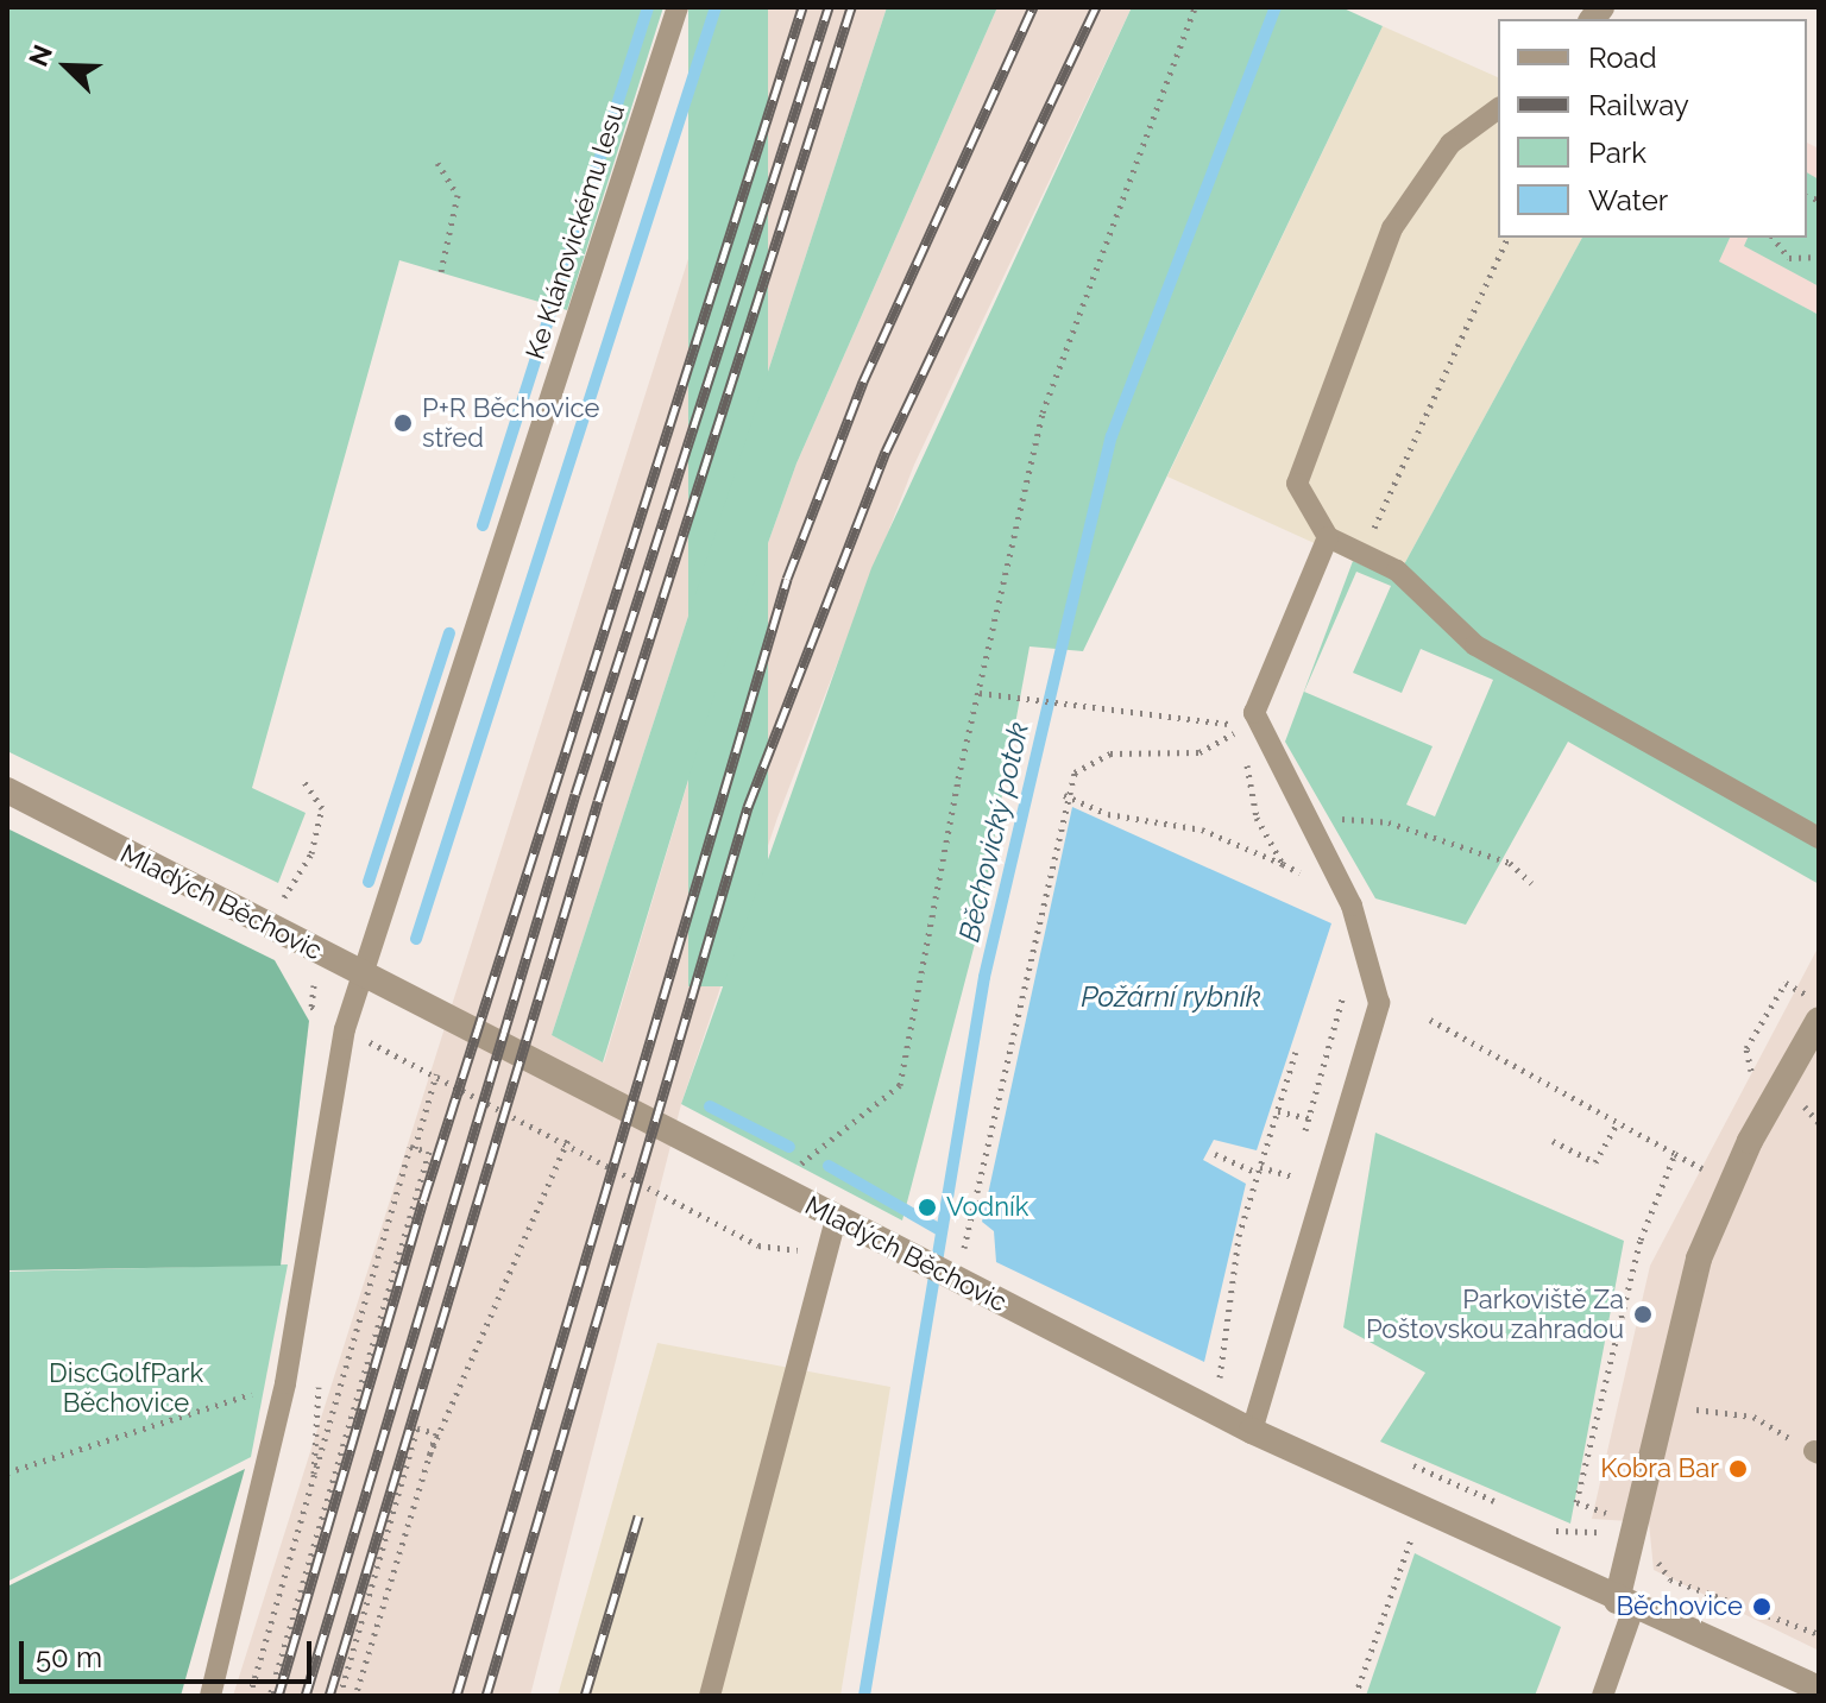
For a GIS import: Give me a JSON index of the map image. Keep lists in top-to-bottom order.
{
  "streets": {
    "street": ["Mladých Běchovic"],
    "lane": ["Ke Klánovickému lesu"]
  },
  "crossings": [
    ["Ke Klánovickému lesu", "Mladých Běchovic"]
  ],
  "water": ["Běchovický potok", "Požární rybník"],
  "parks": ["DiscGolfPark Běchovice"],
  "places": [
    "P+R Běchovice střed",
    "Vodník",
    "Parkoviště Za Poštovskou zahradou",
    "Kobra Bar",
    "Běchovice"
  ],
  "legend": [
    "Road",
    "Railway",
    "Park",
    "Water"
  ],
  "scale_bar": "50 m",
  "north": "top left"
}
